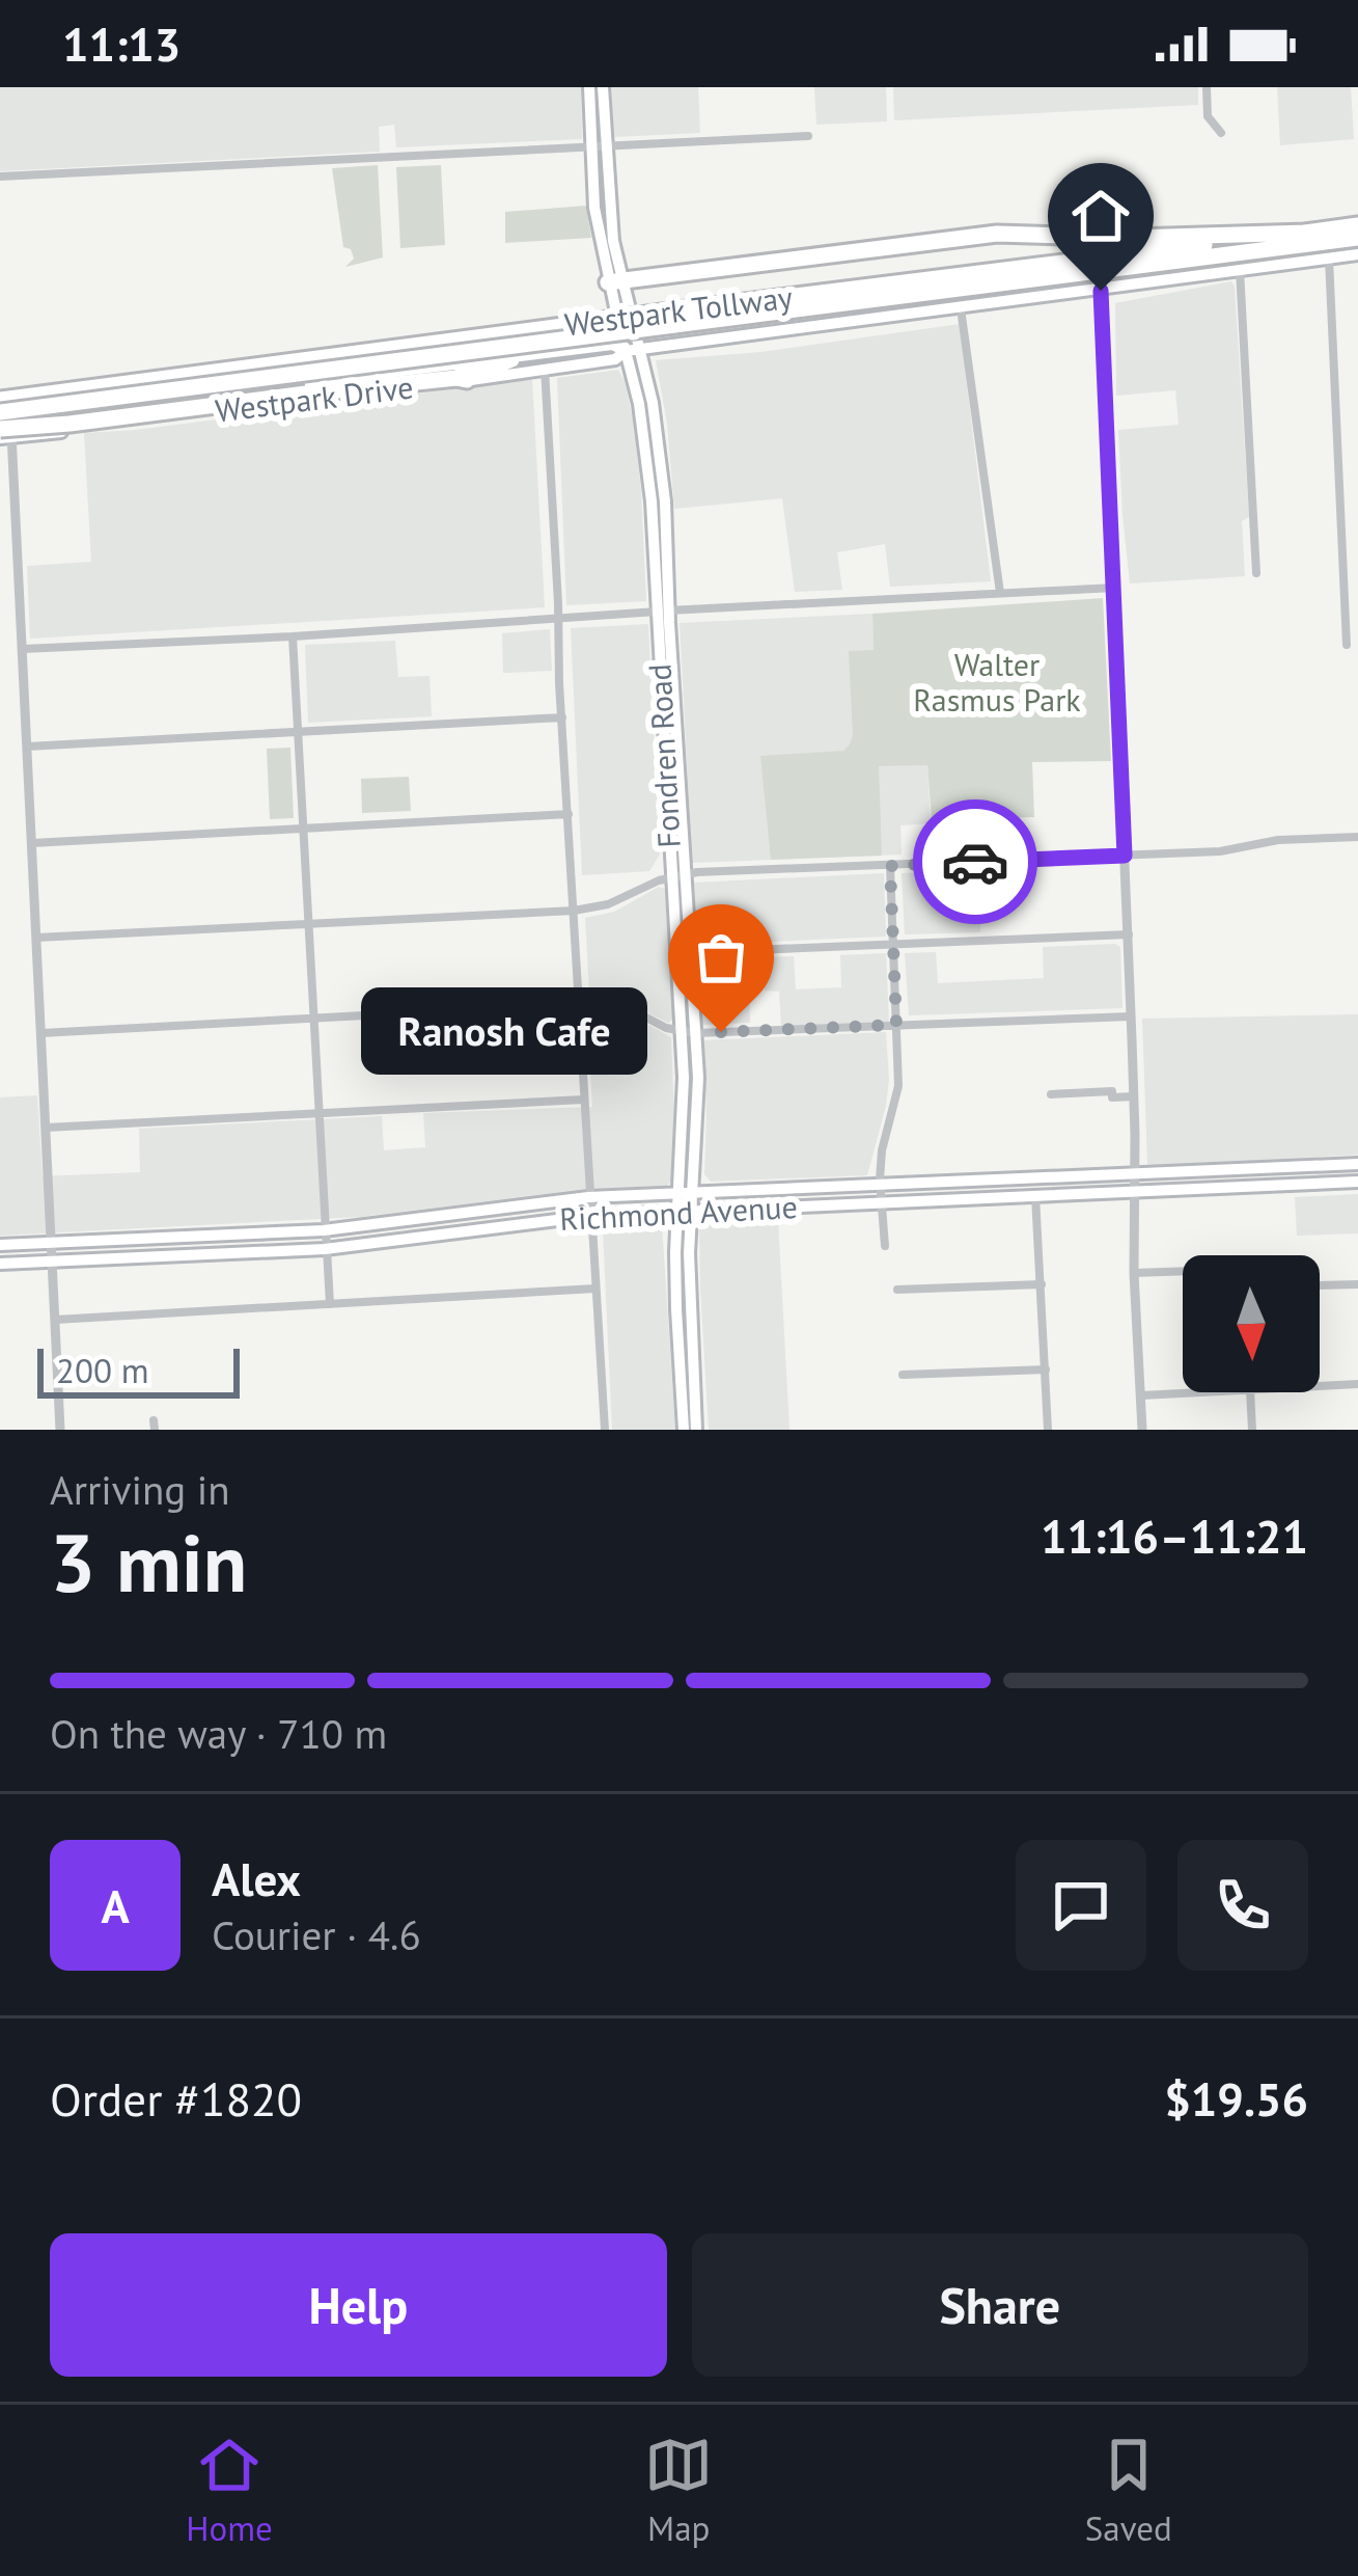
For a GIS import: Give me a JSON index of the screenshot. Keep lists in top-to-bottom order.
{
  "streets": {
    "highway": ["Westpark Tollway"],
    "main road": ["Westpark Drive", "Fondren Road", "Richmond Avenue"]
  },
  "crossings": [
    ["Westpark Tollway", "Westpark Drive"],
    ["Westpark Drive", "Fondren Road"],
    ["Fondren Road", "Richmond Avenue"]
  ],
  "parks": ["Walter Rasmus Park"],
  "places": ["Ranosh Cafe"],
  "scale_bar": "200 m",
  "north": "bottom",
  "page": {
    "status": "11:13",
    "bubble": "Ranosh Cafe",
    "scale": "200 m",
    "heading": ["3 min", "Arriving in", "11:16–11:21"],
    "panel": [
      "Alex",
      "Courier · 4.6",
      "Order #1820",
      "$19.56"
    ],
    "bar": "On the way · 710 m",
    "round": "A",
    "buttons": ["Help", "Share"],
    "tabs": ["Home", "Map", "Saved"]
  }
}
